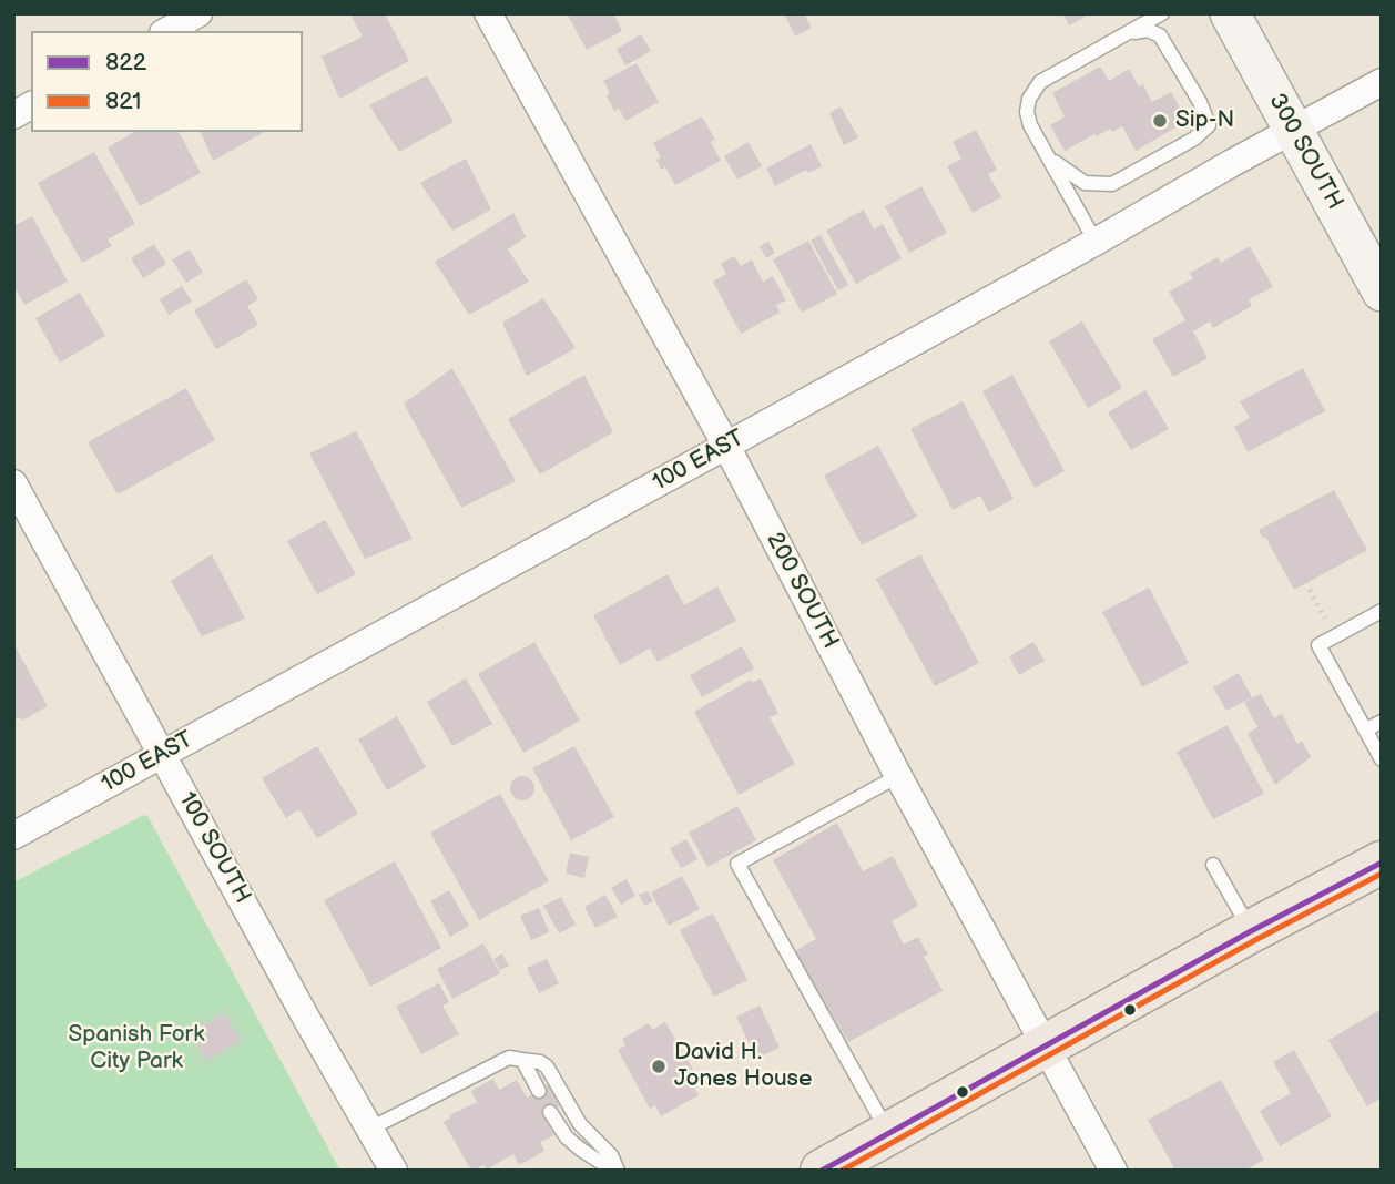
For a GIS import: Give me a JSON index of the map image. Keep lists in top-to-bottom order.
{
  "streets": {
    "main road": ["300 SOUTH"],
    "street": ["100 EAST", "200 SOUTH", "100 SOUTH"]
  },
  "crossings": [
    ["300 SOUTH", "100 EAST"],
    ["100 EAST", "200 SOUTH"],
    ["100 EAST", "100 SOUTH"]
  ],
  "parks": ["Spanish Fork City Park"],
  "places": ["Sip-N", "David H. Jones House"],
  "lines": ["transit line 822", "transit line 821"],
  "legend": ["822", "821"]
}
